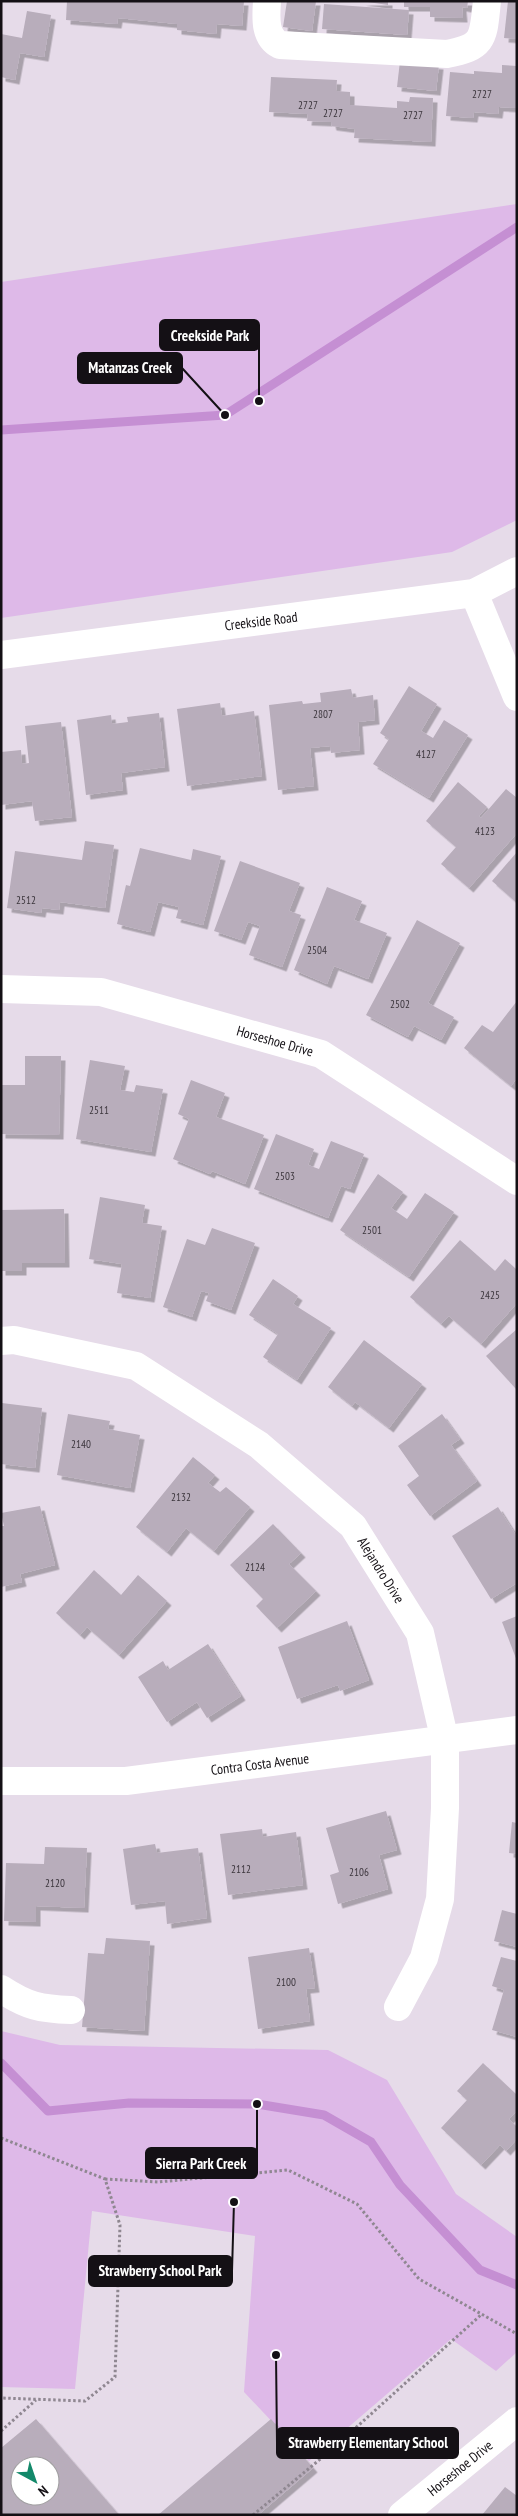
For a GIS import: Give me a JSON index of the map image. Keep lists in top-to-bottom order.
{
  "streets": {
    "street": [
      "Creekside Road",
      "Horseshoe Drive",
      "Alejandro Drive",
      "Contra Costa Avenue"
    ]
  },
  "crossings": [
    ["Alejandro Drive", "Contra Costa Avenue"]
  ],
  "places": [
    "Creekside Park",
    "Matanzas Creek",
    "Sierra Park Creek",
    "Strawberry School Park",
    "Strawberry Elementary School"
  ],
  "house_numbers": [
    "2727",
    "2727",
    "2727",
    "2727",
    "2807",
    "4127",
    "4123",
    "2512",
    "2504",
    "2502",
    "2511",
    "2503",
    "2501",
    "2425",
    "2140",
    "2132",
    "2124",
    "2112",
    "2106",
    "2120",
    "2100"
  ],
  "north": "bottom right"
}
